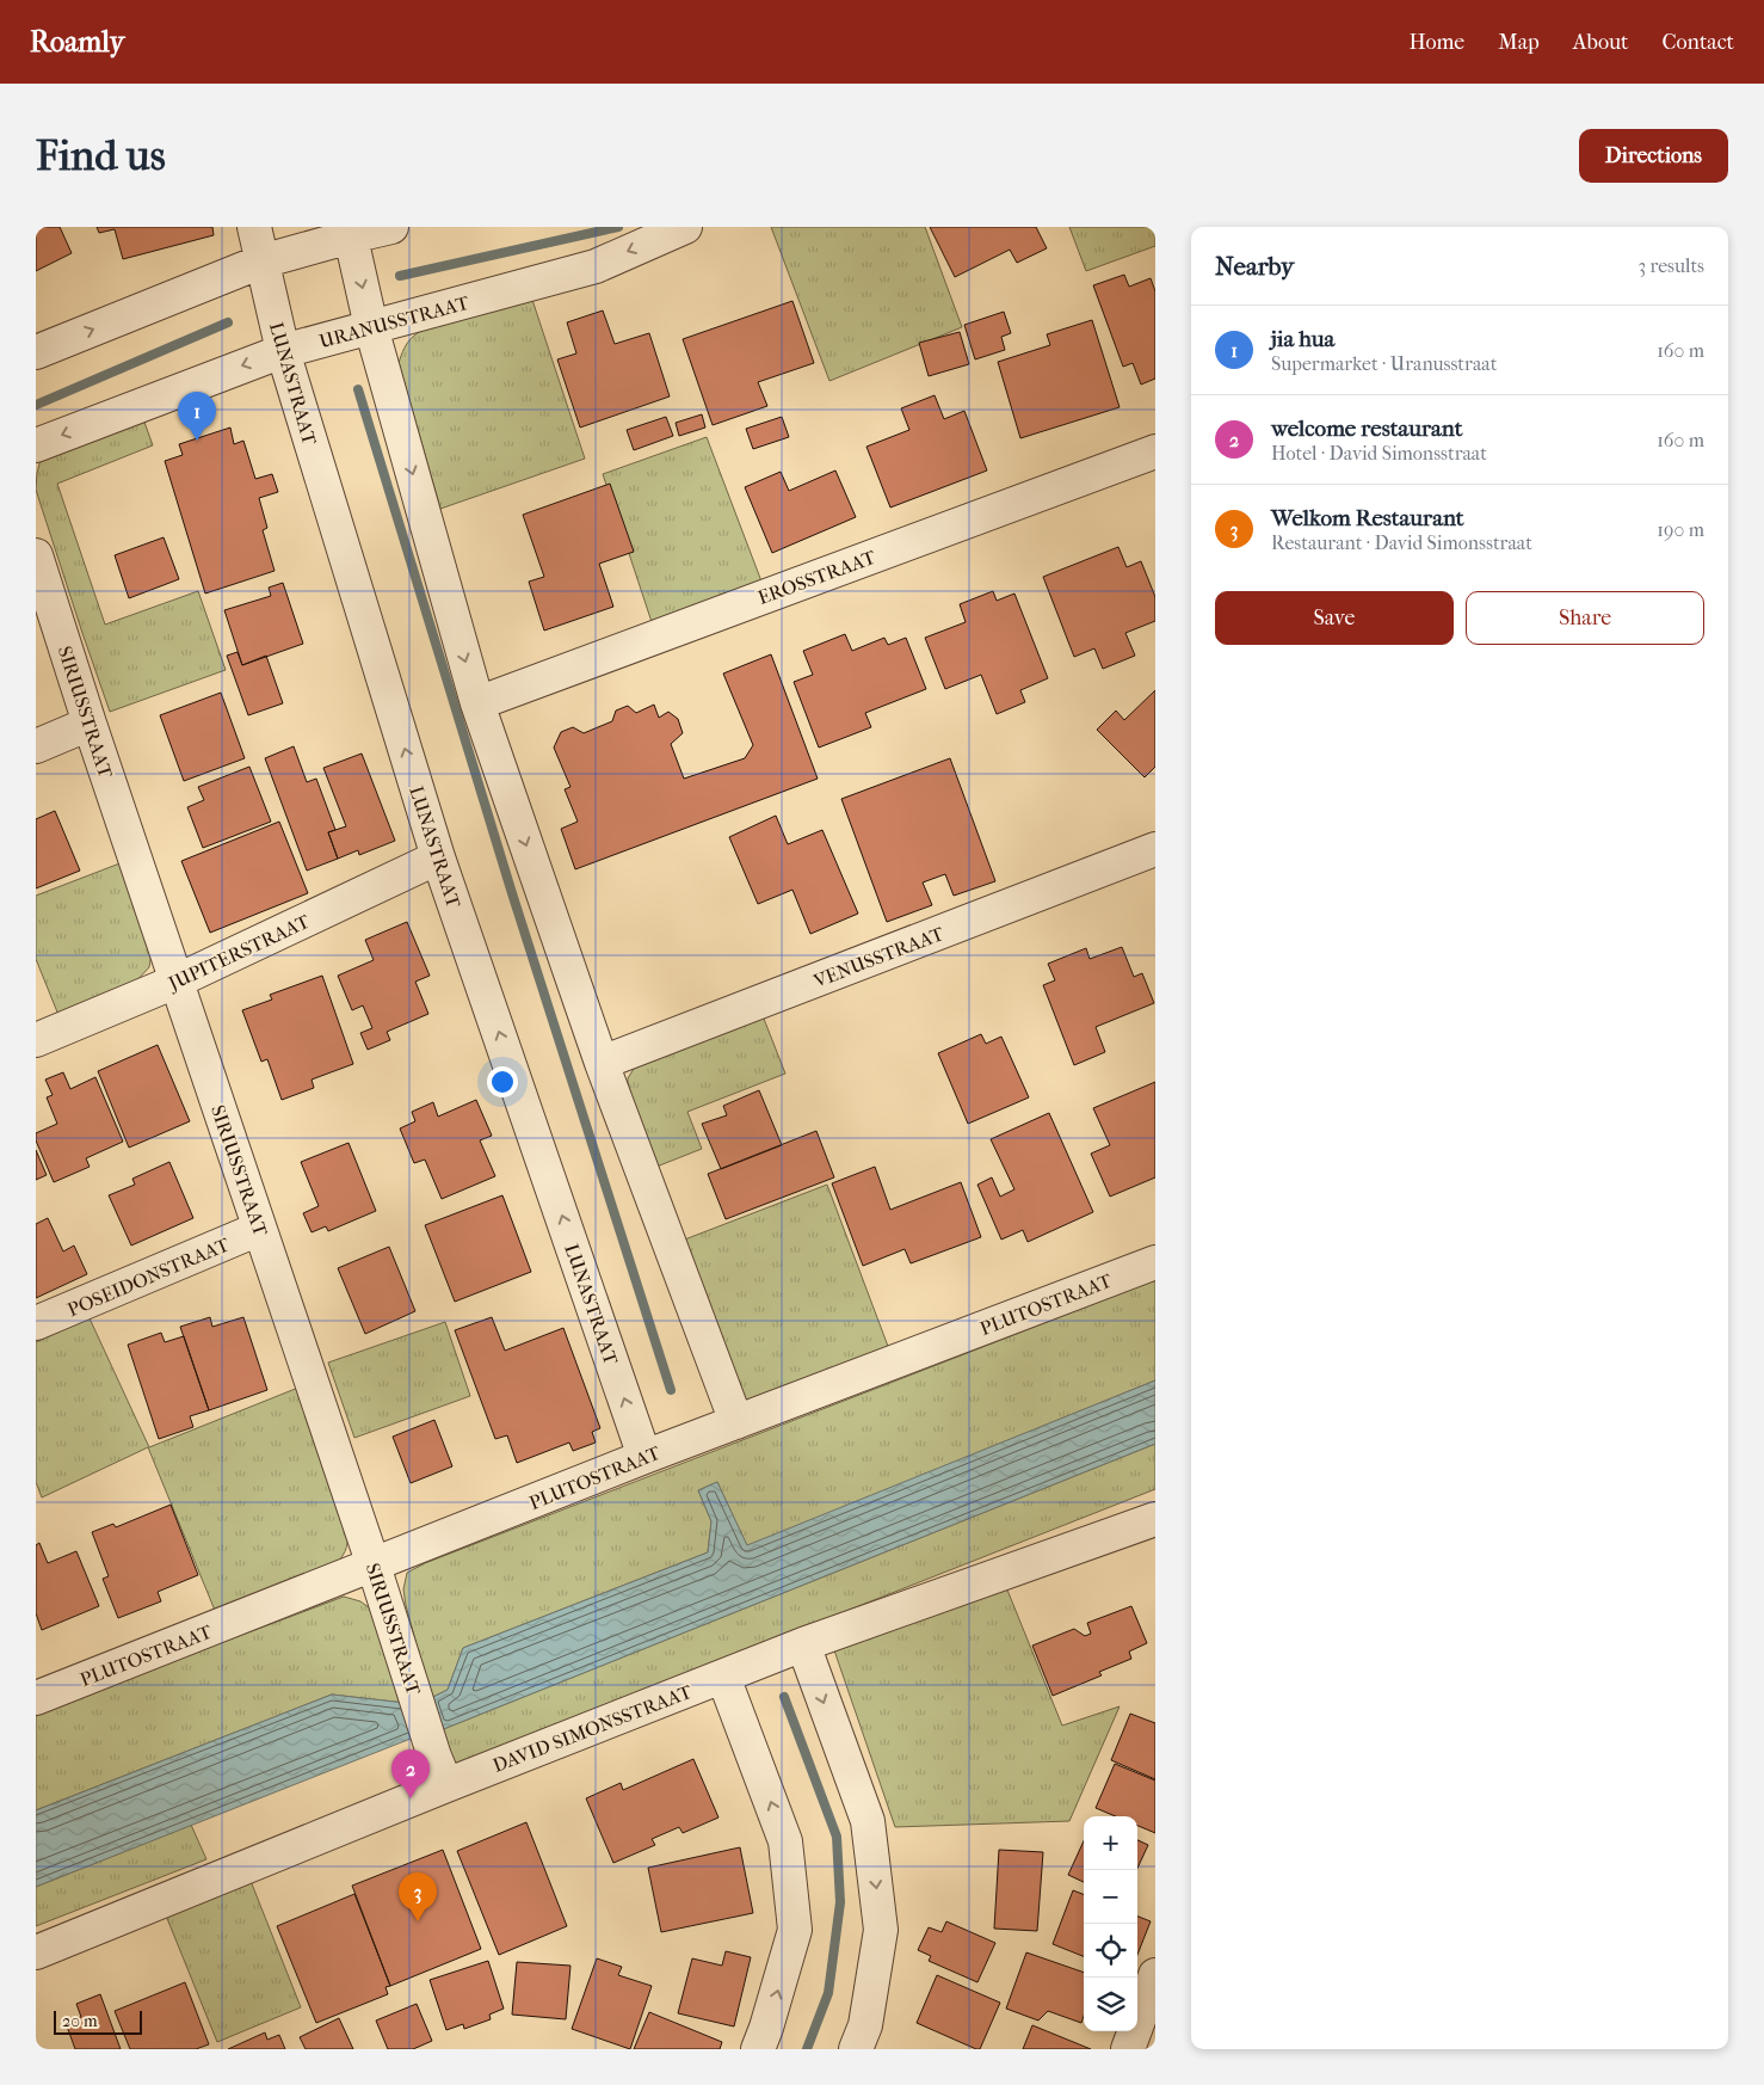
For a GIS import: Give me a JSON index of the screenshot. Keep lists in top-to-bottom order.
{
  "streets": {
    "street": [
      "URANUSSTRAAT",
      "LUNASTRAAT",
      "EROSSTRAAT",
      "SIRIUSSTRAAT",
      "JUPITERSTRAAT",
      "VENUSSTRAAT",
      "POSEIDONSTRAAT",
      "PLUTOSTRAAT",
      "DAVID SIMONSSTRAAT"
    ]
  },
  "crossings": [
    ["URANUSSTRAAT", "LUNASTRAAT"],
    ["LUNASTRAAT", "JUPITERSTRAAT"],
    ["LUNASTRAAT", "PLUTOSTRAAT"],
    ["SIRIUSSTRAAT", "JUPITERSTRAAT"],
    ["SIRIUSSTRAAT", "POSEIDONSTRAAT"],
    ["SIRIUSSTRAAT", "PLUTOSTRAAT"],
    ["SIRIUSSTRAAT", "DAVID SIMONSSTRAAT"]
  ],
  "scale_bar": "20 m",
  "page": {
    "header": "Roamly",
    "nav": [
      "Home",
      "Map",
      "About",
      "Contact"
    ],
    "buttons": [
      "Directions",
      ["Save", "Share"]
    ],
    "title": "Find us",
    "heading": ["Nearby", "3 results"],
    "list": [
      {
        "mark": "1",
        "name": "jia hua",
        "note": "Supermarket · Uranusstraat",
        "value": "160 m"
      },
      {
        "mark": "2",
        "name": "welcome restaurant",
        "note": "Hotel · David Simonsstraat",
        "value": "160 m"
      },
      {
        "mark": "3",
        "name": "Welkom Restaurant",
        "note": "Restaurant · David Simonsstraat",
        "value": "190 m"
      }
    ],
    "pins": ["1", "2", "3"],
    "map_buttons": ["+", "−"],
    "scale": "20 m"
  }
}
